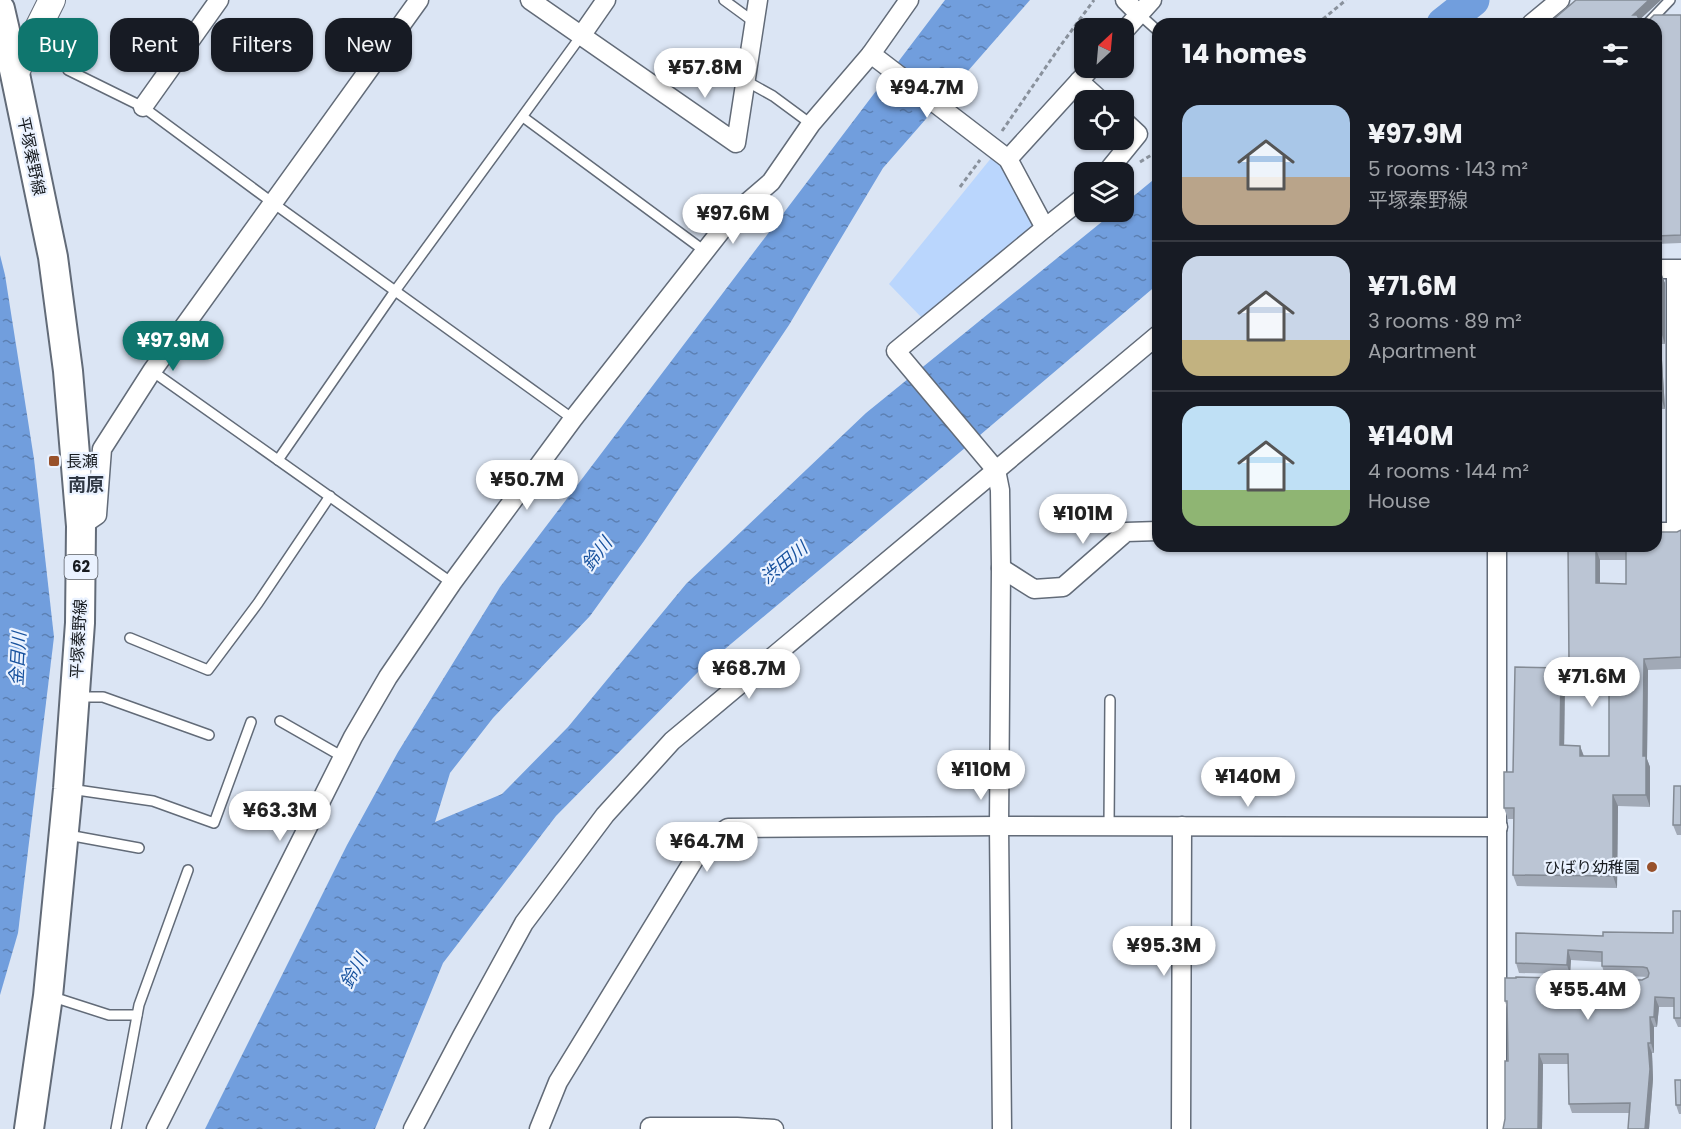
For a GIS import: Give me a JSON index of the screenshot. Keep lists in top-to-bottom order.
{
  "streets": {
    "main road": ["平塚秦野線", "62"]
  },
  "districts": ["南原"],
  "water": ["鈴川", "渋田川", "金目川"],
  "places": {
    "transit": ["長瀬"],
    "other": ["ひばり幼稚園"]
  },
  "north": "top right",
  "page": {
    "chip": [
      "Buy",
      "Rent",
      "Filters",
      "New"
    ],
    "heading": "14 homes",
    "price": [
      "¥57.8M",
      "¥94.7M",
      "¥97.6M",
      "¥97.9M",
      "¥50.7M",
      "¥101M",
      "¥68.7M",
      "¥71.6M",
      "¥110M",
      "¥140M",
      "¥63.3M",
      "¥64.7M",
      "¥95.3M",
      "¥55.4M"
    ],
    "list": [
      {
        "name": "¥97.9M",
        "note": "5 rooms · 143 m² · 平塚秦野線"
      },
      {
        "name": "¥71.6M",
        "note": "3 rooms · 89 m² · Apartment"
      },
      {
        "name": "¥140M",
        "note": "4 rooms · 144 m² · House"
      }
    ]
  }
}
